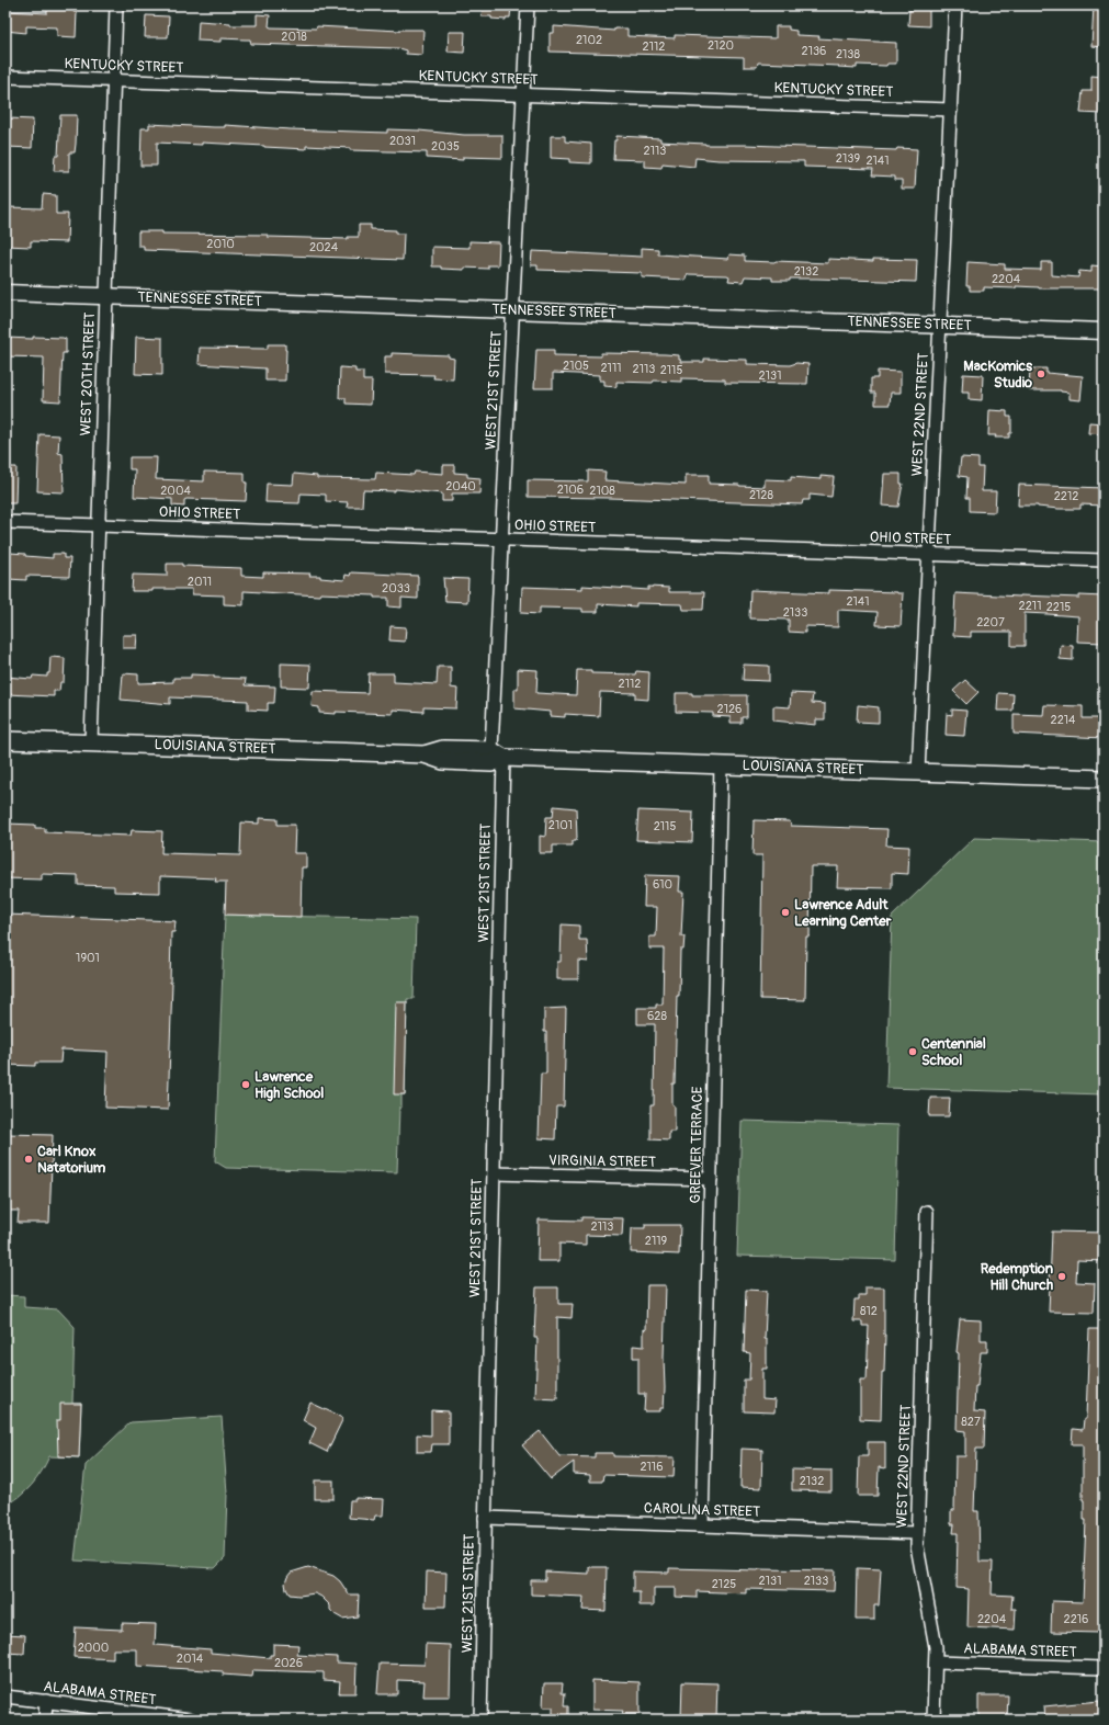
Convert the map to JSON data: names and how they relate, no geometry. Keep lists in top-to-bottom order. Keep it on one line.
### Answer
{"streets":{"main road":["LOUISIANA STREET"],"street":["KENTUCKY STREET","TENNESSEE STREET","WEST 20TH STREET","WEST 21ST STREET","WEST 22ND STREET","OHIO STREET","GREEVER TERRACE","VIRGINIA STREET","CAROLINA STREET","ALABAMA STREET"]},"crossings":[["KENTUCKY STREET","WEST 20TH STREET"],["KENTUCKY STREET","WEST 21ST STREET"],["KENTUCKY STREET","WEST 22ND STREET"],["TENNESSEE STREET","WEST 20TH STREET"],["TENNESSEE STREET","WEST 21ST STREET"],["TENNESSEE STREET","WEST 22ND STREET"],["WEST 20TH STREET","OHIO STREET"],["WEST 20TH STREET","LOUISIANA STREET"],["WEST 21ST STREET","OHIO STREET"],["WEST 21ST STREET","LOUISIANA STREET"],["WEST 21ST STREET","VIRGINIA STREET"],["WEST 21ST STREET","CAROLINA STREET"],["WEST 22ND STREET","OHIO STREET"],["WEST 22ND STREET","LOUISIANA STREET"],["WEST 22ND STREET","CAROLINA STREET"],["WEST 22ND STREET","ALABAMA STREET"],["LOUISIANA STREET","GREEVER TERRACE"],["GREEVER TERRACE","VIRGINIA STREET"],["GREEVER TERRACE","CAROLINA STREET"]],"places":["MacKomics Studio","Lawrence Adult Learning Center","Centennial School","Lawrence High School","Carl Knox Natatorium","Redemption Hill Church"],"house_numbers":["2018","2102","2120","2112","2136","2138","2031","2035","2113","2139","2141","2010","2024","2132","2204","2105","2111","2113","2115","2131","2040","2106","2004","2108","2128","2212","2011","2033","2141","2211","2215","2133","2207","2112","2126","2214","2101","2115","610","1901","628","2113","2119","812","827","2116","2132","2131","2133","2125","2204","2216","2000","2014","2026"]}
